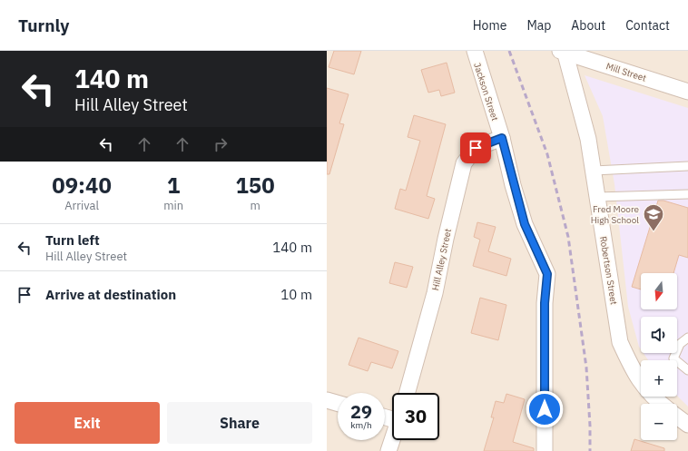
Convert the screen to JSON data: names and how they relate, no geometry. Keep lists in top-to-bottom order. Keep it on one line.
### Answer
{"streets":{"street":["Mill Street","Jackson Street","Hill Alley Street","Robertson Street"]},"crossings":[["Mill Street","Robertson Street"],["Jackson Street","Hill Alley Street"]],"places":{"school or university":["Fred Moore High School"]},"north":"bottom","page":{"header":"Turnly","nav":["Home","Map","About","Contact"],"turn":["140 m","Hill Alley Street"],"eta":["09:40","Arrival","1","min","150","m"],"list":[{"name":"Turn left","note":"Hill Alley Street","value":"140 m"},{"name":"Arrive at destination","value":"10 m"}],"map_buttons":["+","−"],"speed":"29 km/h","limit":"30","buttons":["Exit","Share"]}}
